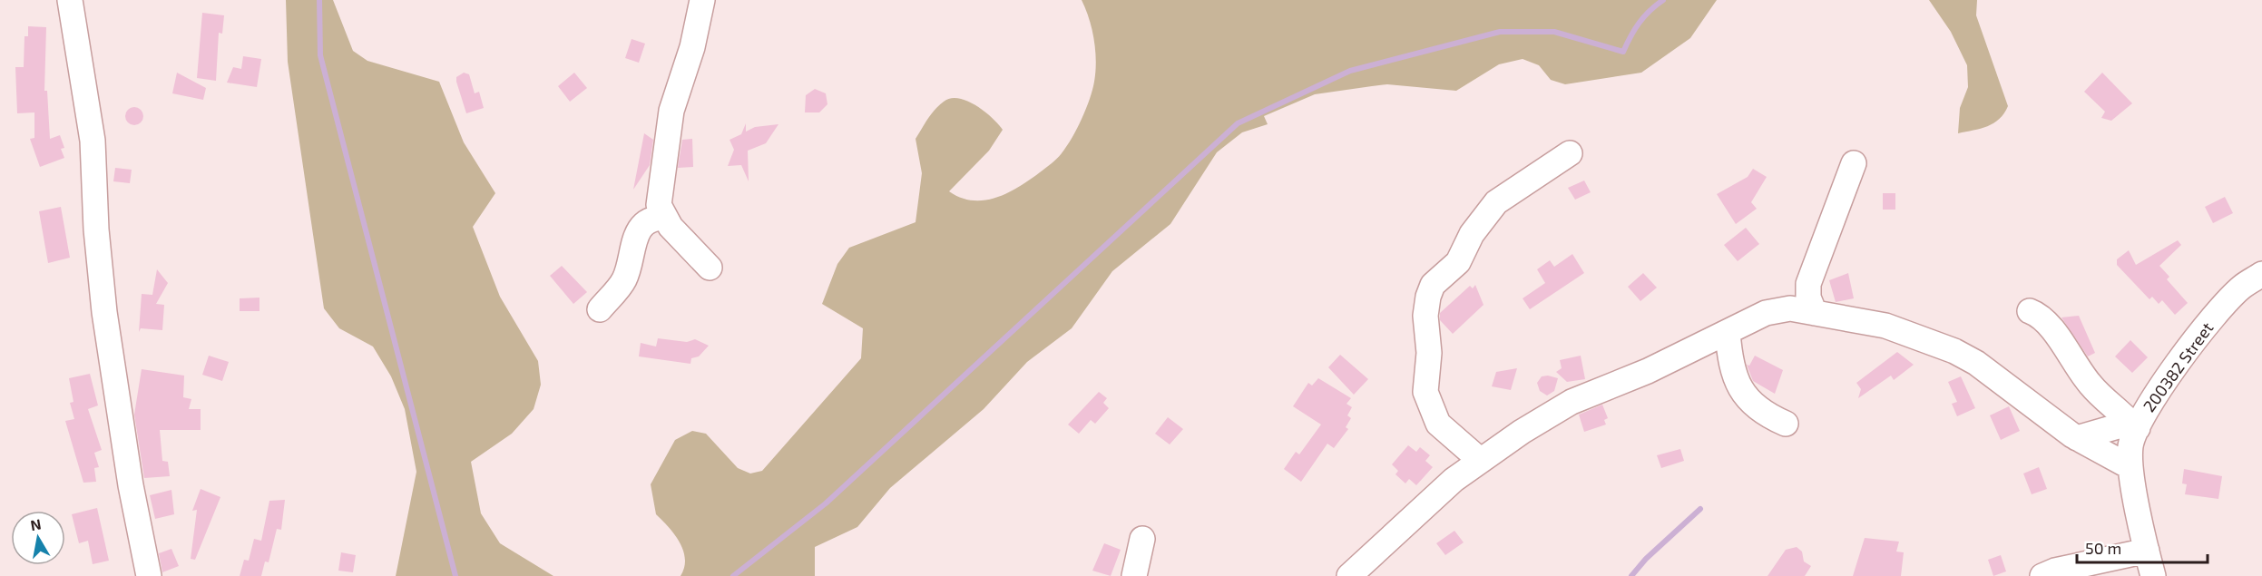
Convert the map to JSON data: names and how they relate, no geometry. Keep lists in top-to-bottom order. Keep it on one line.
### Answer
{"streets":{"street":["200382 Street"]},"scale_bar":"50 m","north":"top"}
